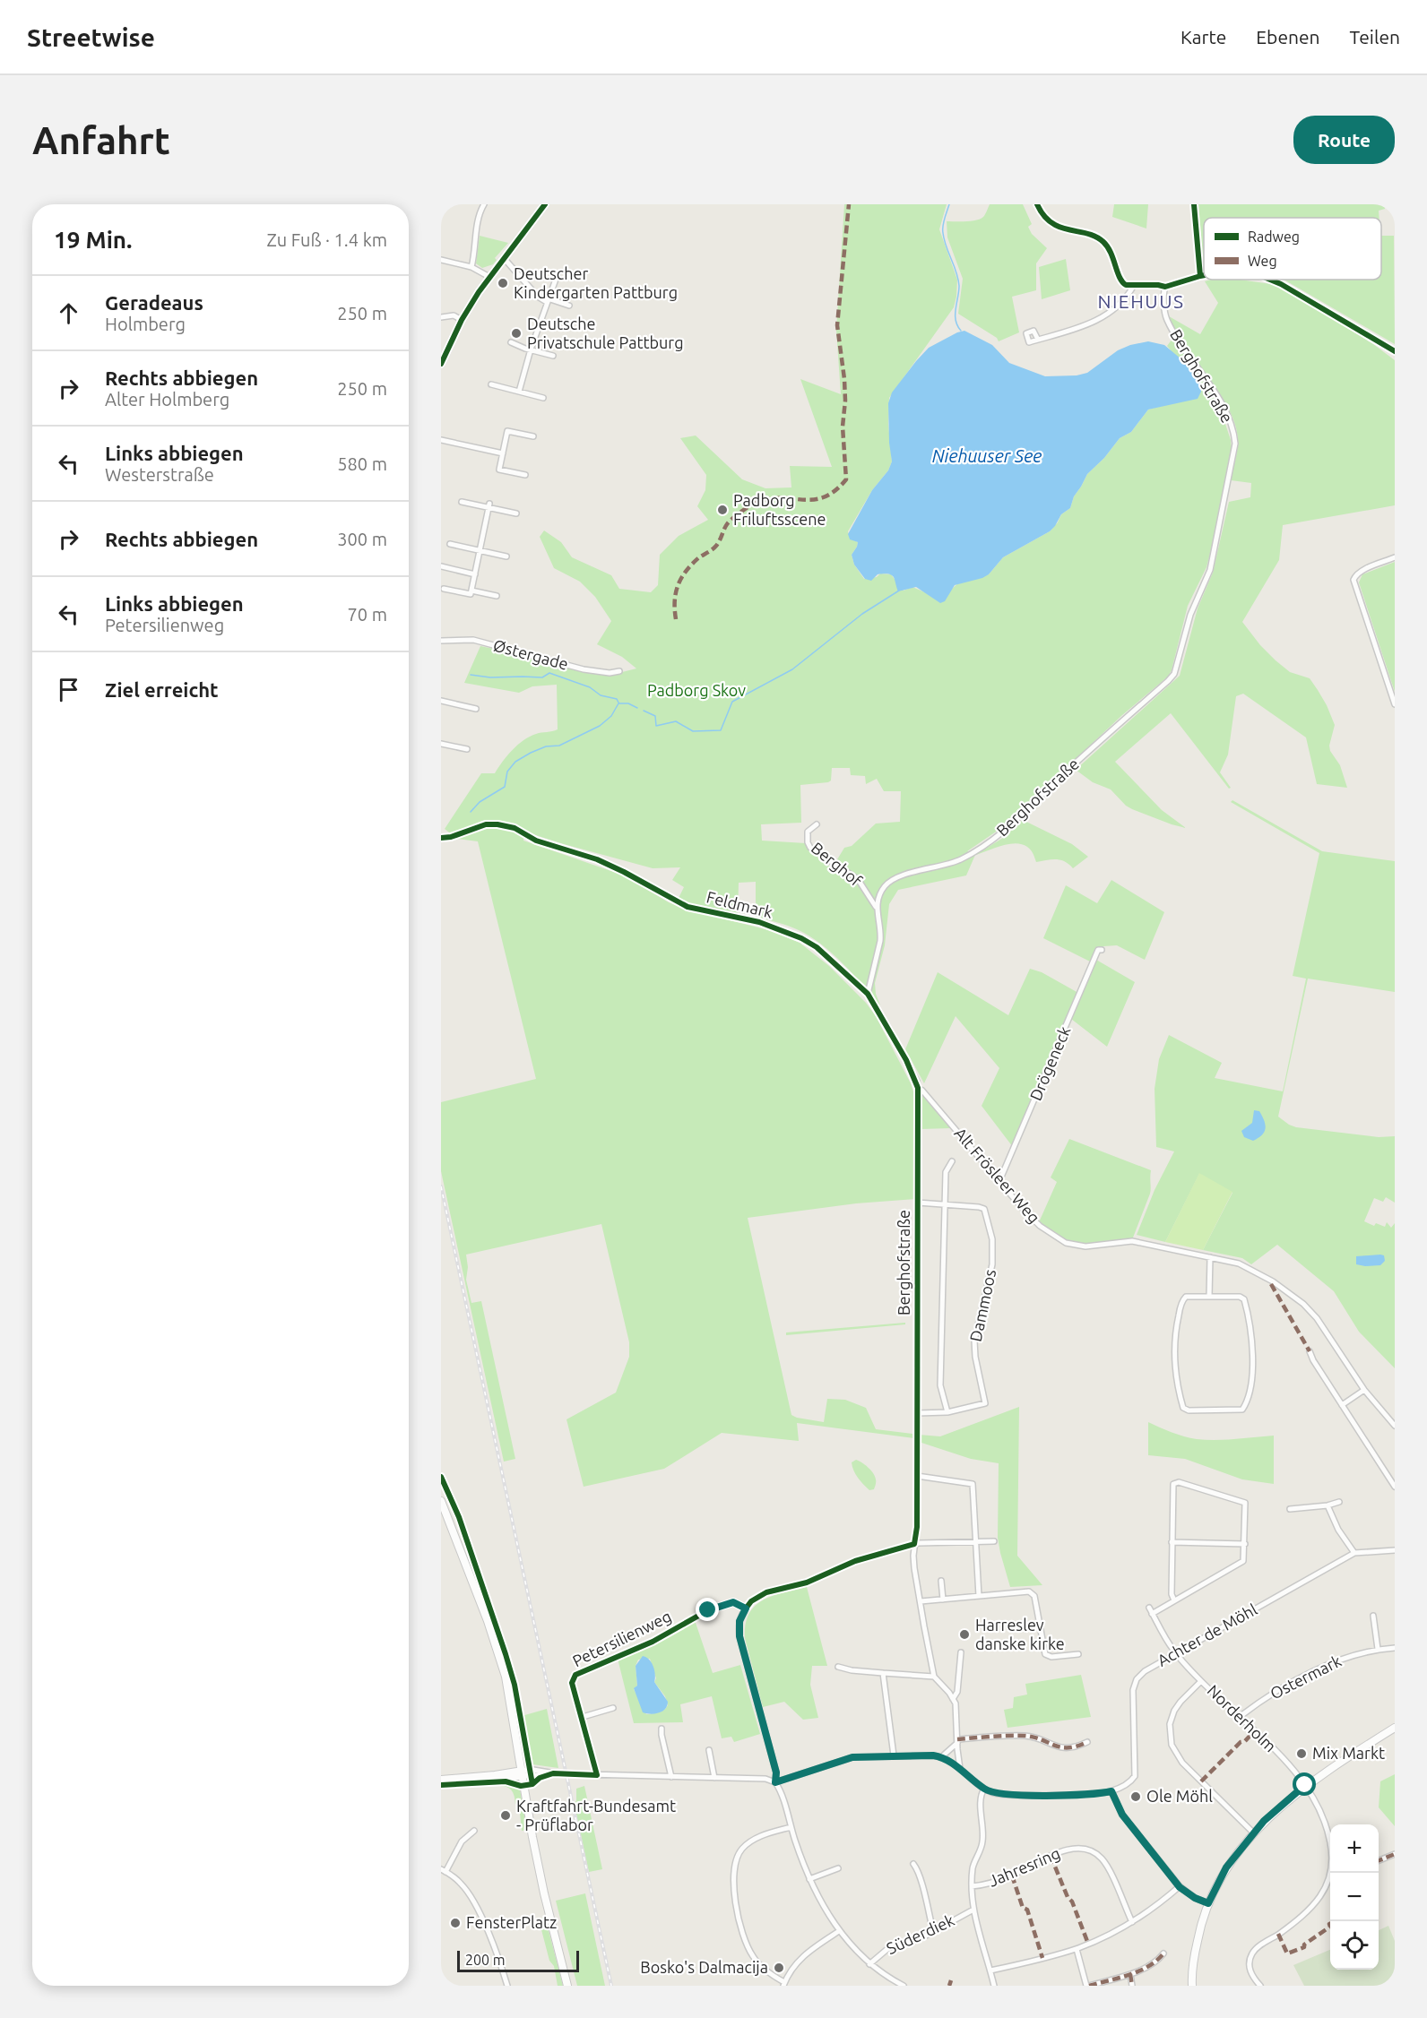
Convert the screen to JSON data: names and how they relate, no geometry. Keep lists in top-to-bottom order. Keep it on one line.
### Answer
{"streets":{"street":["Berghofstraße","Østergade","Berghof","Feldmark","Drögeneck","Alt Frösleer Weg","Dammoos","Achter de Möhl","Petersilienweg","Ostermark","Norderholm","Jahresring","Süderdiek"]},"crossings":[["Berghofstraße","Berghof"],["Berghofstraße","Feldmark"],["Berghofstraße","Alt Frösleer Weg"],["Berghofstraße","Dammoos"],["Drögeneck","Alt Frösleer Weg"],["Achter de Möhl","Norderholm"],["Ostermark","Norderholm"]],"districts":["NIEHUUS"],"water":["Niehuuser See"],"parks":["Padborg Skov"],"places":["Deutscher Kindergarten Pattburg","Deutsche Privatschule Pattburg","Padborg Friluftsscene","Harreslev danske kirke","Mix Markt","Ole Möhl","Kraftfahrt-Bundesamt - Prüflabor","FensterPlatz","Bosko's Dalmacija"],"legend":["Radweg","Weg"],"scale_bar":"200 m","page":{"header":"Streetwise","nav":["Karte","Ebenen","Teilen"],"buttons":"Route","title":"Anfahrt","heading":["19 Min.","Zu Fuß · 1.4 km"],"list":[["Geradeaus","Holmberg","250 m"],["Rechts abbiegen","Alter Holmberg","250 m"],["Links abbiegen","Westerstraße","580 m"],["Rechts abbiegen","300 m"],["Links abbiegen","Petersilienweg","70 m"],"Ziel erreicht"],"map_buttons":["+","−"],"scale":"200 m"}}
